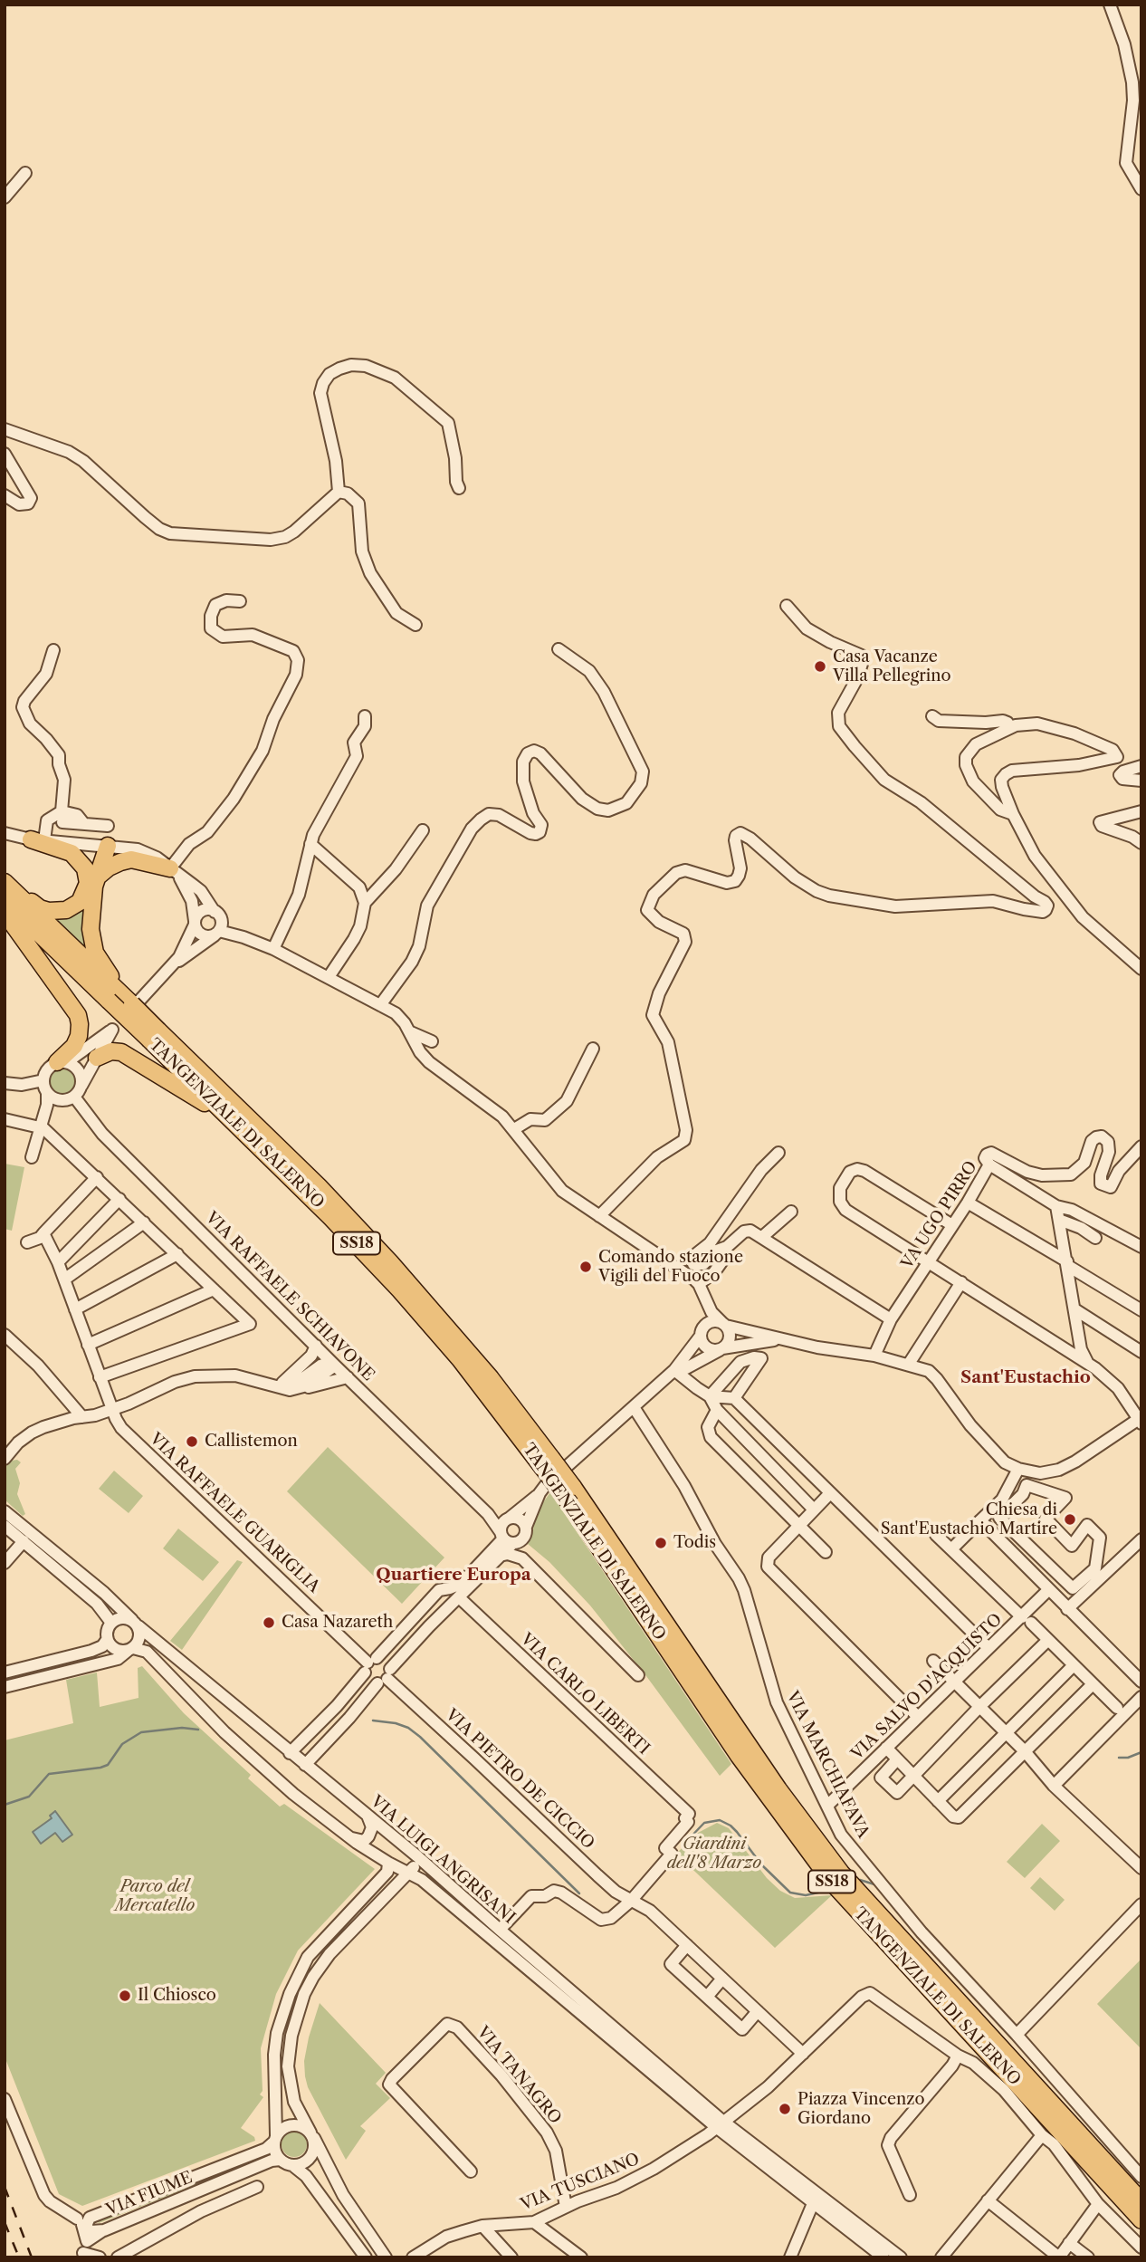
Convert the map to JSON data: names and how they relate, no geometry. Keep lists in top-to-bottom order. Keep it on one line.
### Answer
{"streets":{"highway":["TANGENZIALE DI SALERNO","SS18"],"street":["VA UGO PIRRO","VIA RAFFAELE SCHIAVONE","VIA RAFFAELE GUARIGLIA","VIA SALVO D'ACQUISTO","VIA CARLO LIBERTI","VIA MARCHIAFAVA","VIA PIETRO DE CICCIO","VIA LUIGI ANGRISANI","VIA TANAGRO","VIA TUSCIANO","VIA FIUME"]},"crossings":[["VIA SALVO D'ACQUISTO","VIA MARCHIAFAVA"],["VIA CARLO LIBERTI","VIA PIETRO DE CICCIO"],["VIA PIETRO DE CICCIO","VIA TUSCIANO"],["VIA LUIGI ANGRISANI","VIA TUSCIANO"],["VIA TANAGRO","VIA TUSCIANO"]],"districts":["Sant'Eustachio","Quartiere Europa"],"parks":["Giardini dell'8 Marzo","Parco del Mercatello"],"places":["Casa Vacanze Villa Pellegrino","Comando stazione Vigili del Fuoco","Callistemon","Chiesa di Sant'Eustachio Martire","Todis","Casa Nazareth","Il Chiosco","Piazza Vincenzo Giordano"]}
